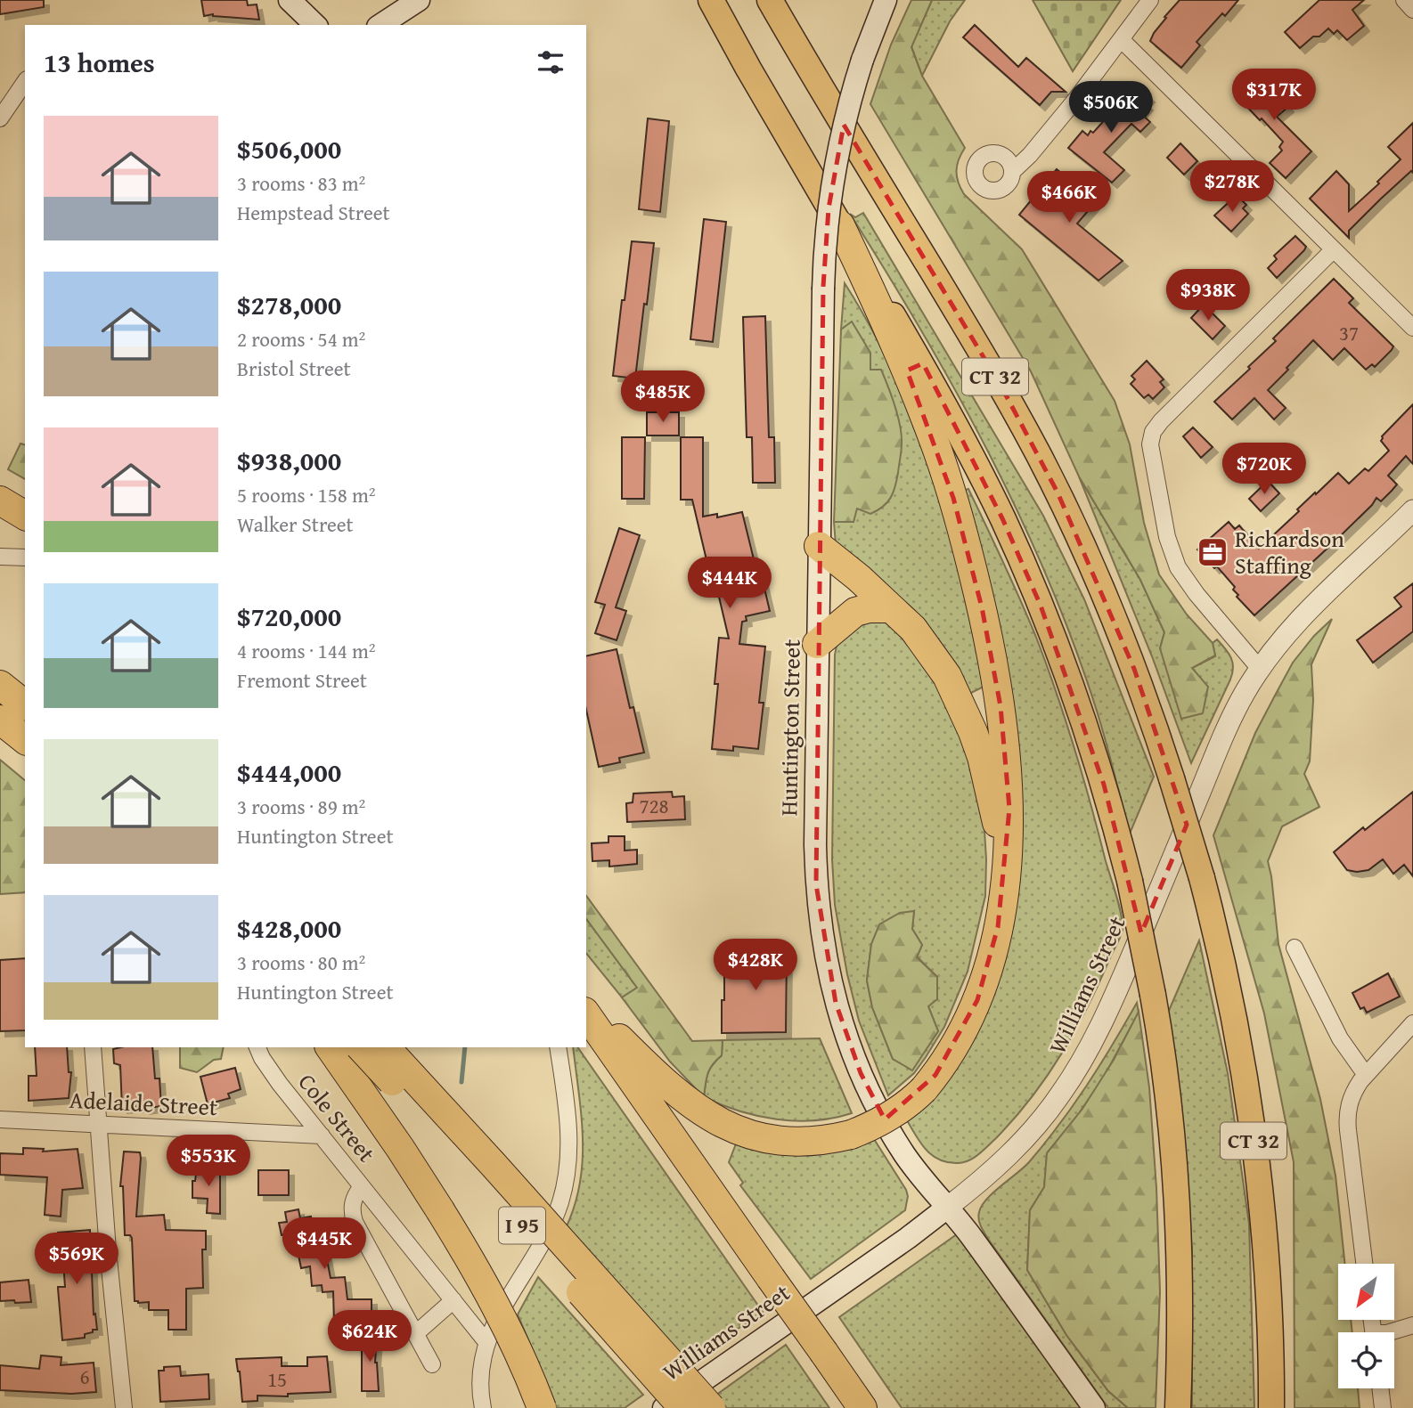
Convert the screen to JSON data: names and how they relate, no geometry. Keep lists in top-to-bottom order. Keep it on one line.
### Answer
{"streets":{"highway":["I 95"],"main road":["CT 32","Huntington Street","Williams Street"],"street":["Adelaide Street","Cole Street"]},"crossings":[["Huntington Street","Williams Street"],["Adelaide Street","Cole Street"]],"places":{"office":["Richardson Staffing"]},"house_numbers":["37","728","6","15"],"north":"bottom left","page":{"heading":"13 homes","price":["$317K","$506K","$278K","$466K","$938K","$485K","$720K","$444K","$428K","$553K","$445K","$569K","$624K"],"list":[{"name":"$506,000","note":"3 rooms · 83 m² · Hempstead Street"},{"name":"$278,000","note":"2 rooms · 54 m² · Bristol Street"},{"name":"$938,000","note":"5 rooms · 158 m² · Walker Street"},{"name":"$720,000","note":"4 rooms · 144 m² · Fremont Street"},{"name":"$444,000","note":"3 rooms · 89 m² · Huntington Street"},{"name":"$428,000","note":"3 rooms · 80 m² · Huntington Street"}]}}
